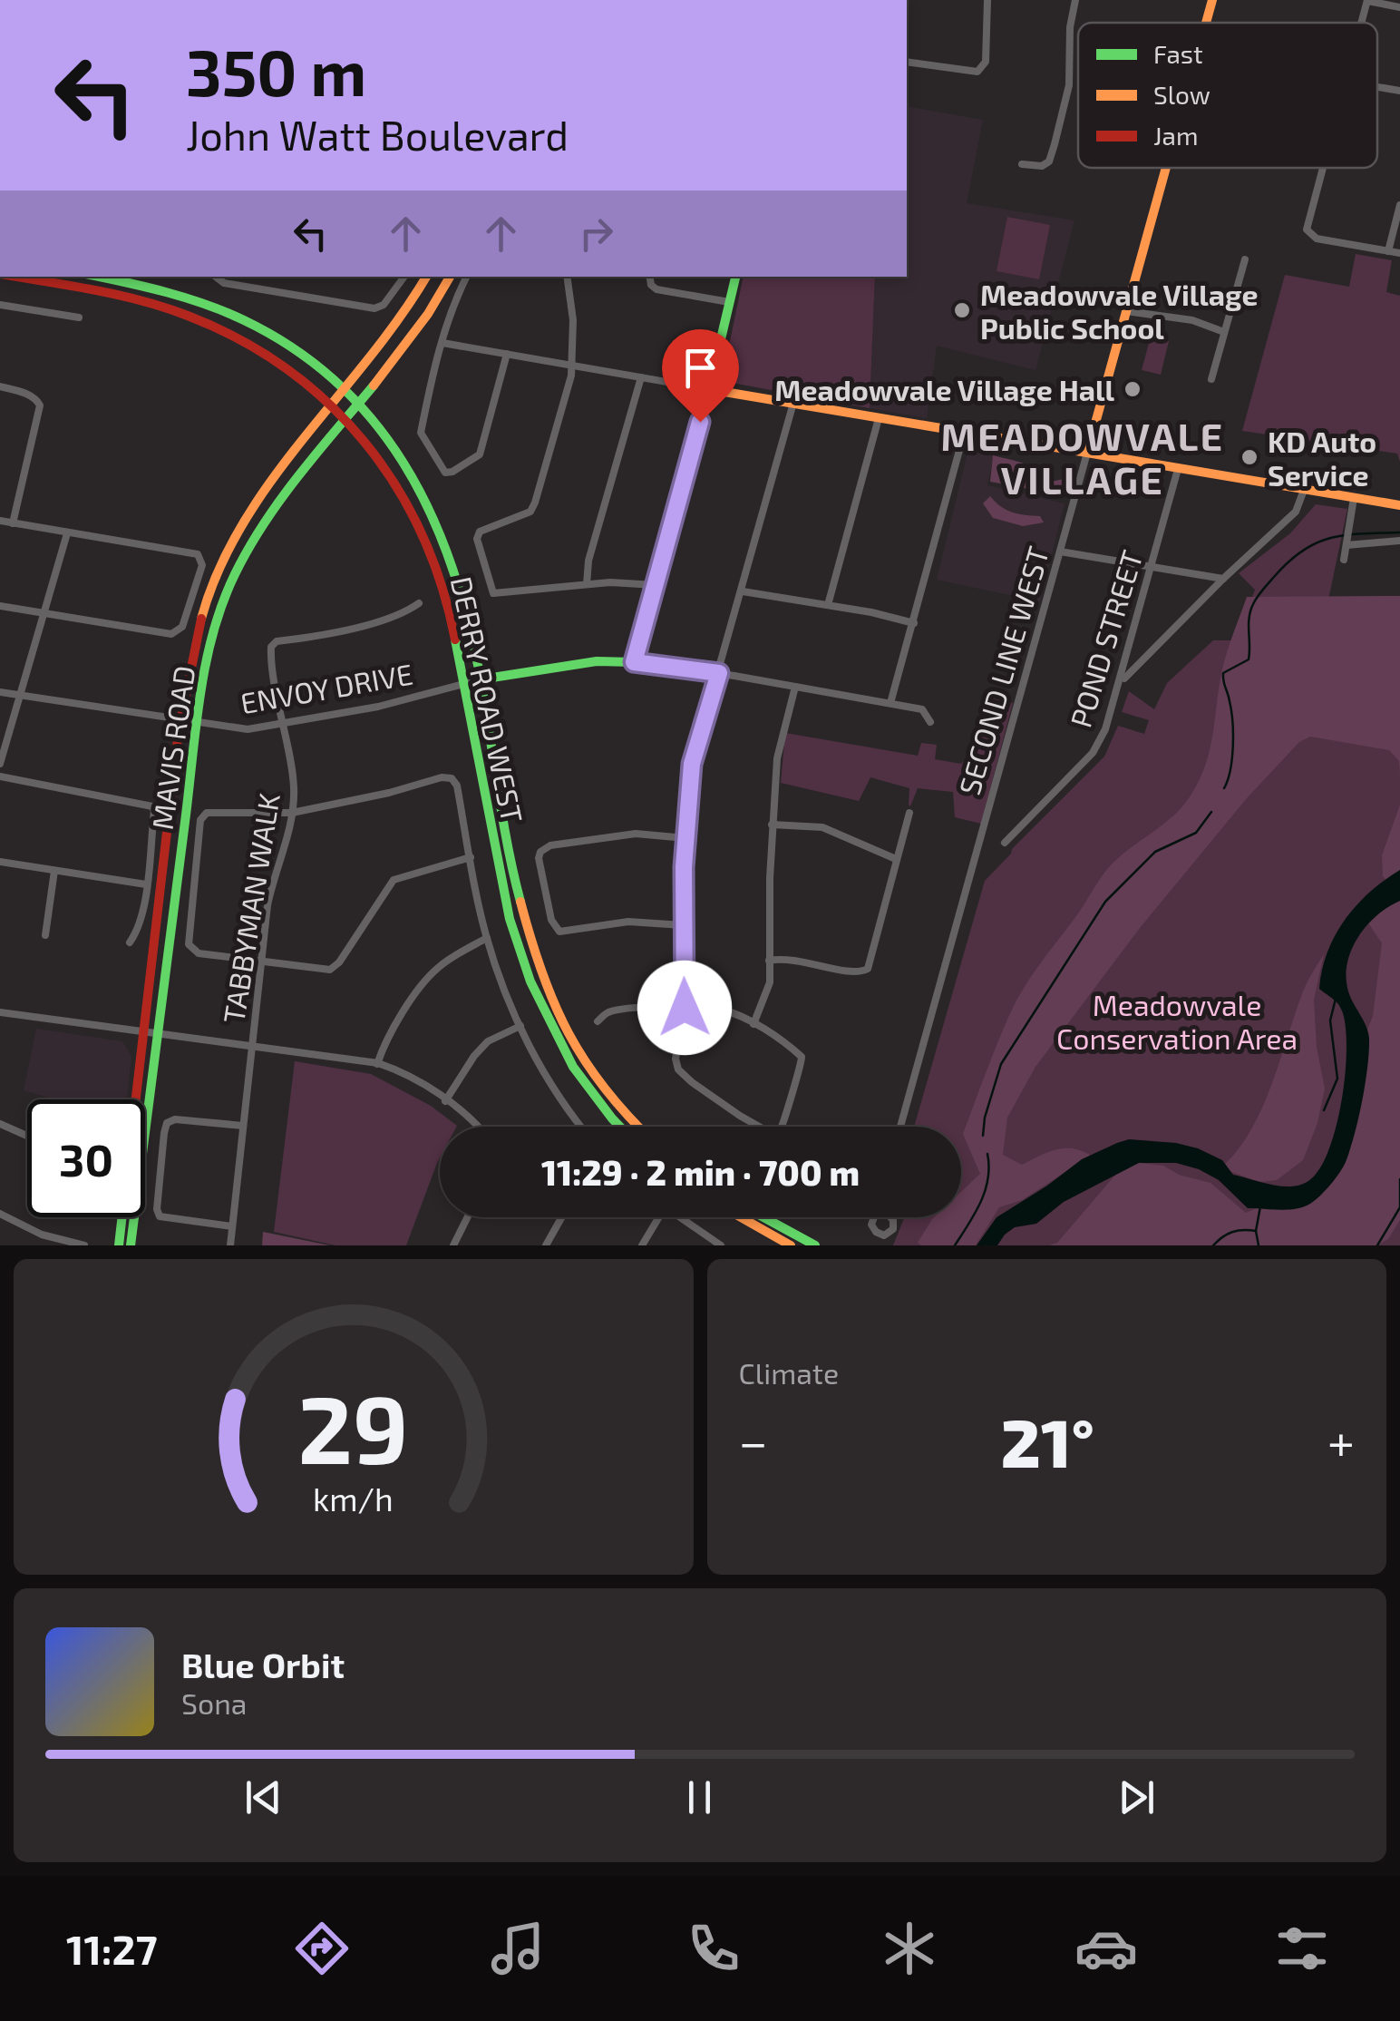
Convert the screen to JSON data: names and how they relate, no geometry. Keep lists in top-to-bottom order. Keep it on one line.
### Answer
{"streets":{"main road":["SECOND LINE WEST","DERRY ROAD WEST","MAVIS ROAD"],"street":["POND STREET","ENVOY DRIVE","TABBYMAN WALK"]},"crossings":[["ENVOY DRIVE","DERRY ROAD WEST"],["ENVOY DRIVE","MAVIS ROAD"],["ENVOY DRIVE","TABBYMAN WALK"],["DERRY ROAD WEST","MAVIS ROAD"]],"districts":["MEADOWVALE VILLAGE"],"parks":["Meadowvale Conservation Area"],"places":["Meadowvale Village Public School","Meadowvale Village Hall","KD Auto Service"],"legend":["Fast","Slow","Jam"],"page":{"turn":["350 m","John Watt Boulevard"],"limit":"30","trip":"11:29 · 2 min · 700 m","tile":"Climate","heat":["−","21°","+"],"song":["Blue Orbit","Sona"],"tabs":"11:27","gauge":["29","km/h"]}}
